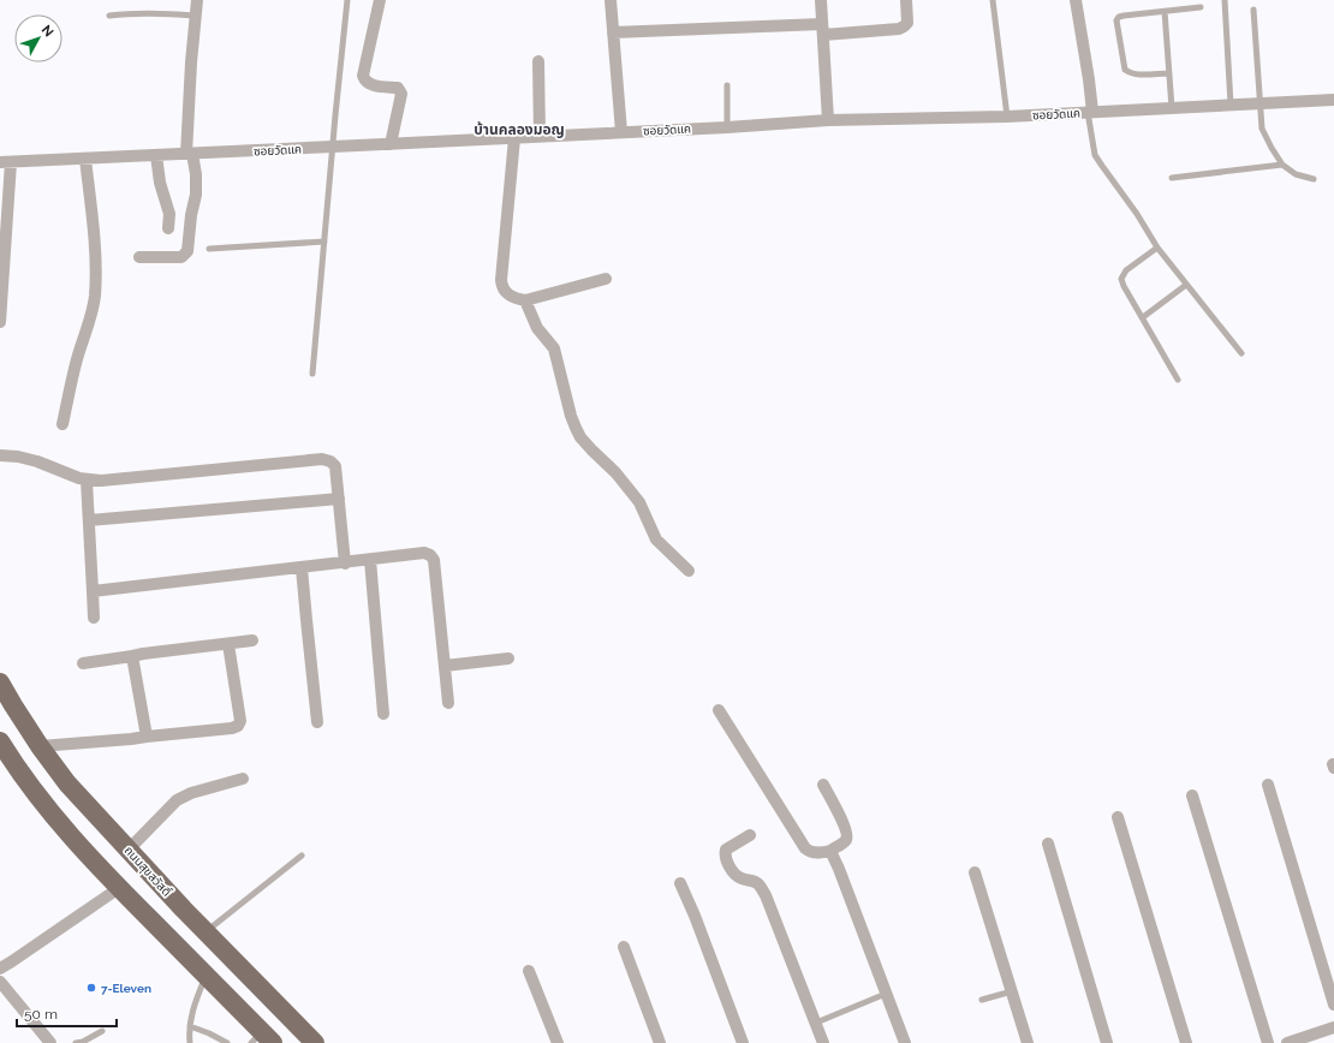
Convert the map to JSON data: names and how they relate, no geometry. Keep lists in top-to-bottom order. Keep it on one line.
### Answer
{"streets":{"main road":["ถนนสุขสวัสดิ์"],"street":["ซอยวัดแค"]},"districts":["บ้านคลองมอญ"],"places":["7-Eleven"],"scale_bar":"50 m","north":"top right"}
